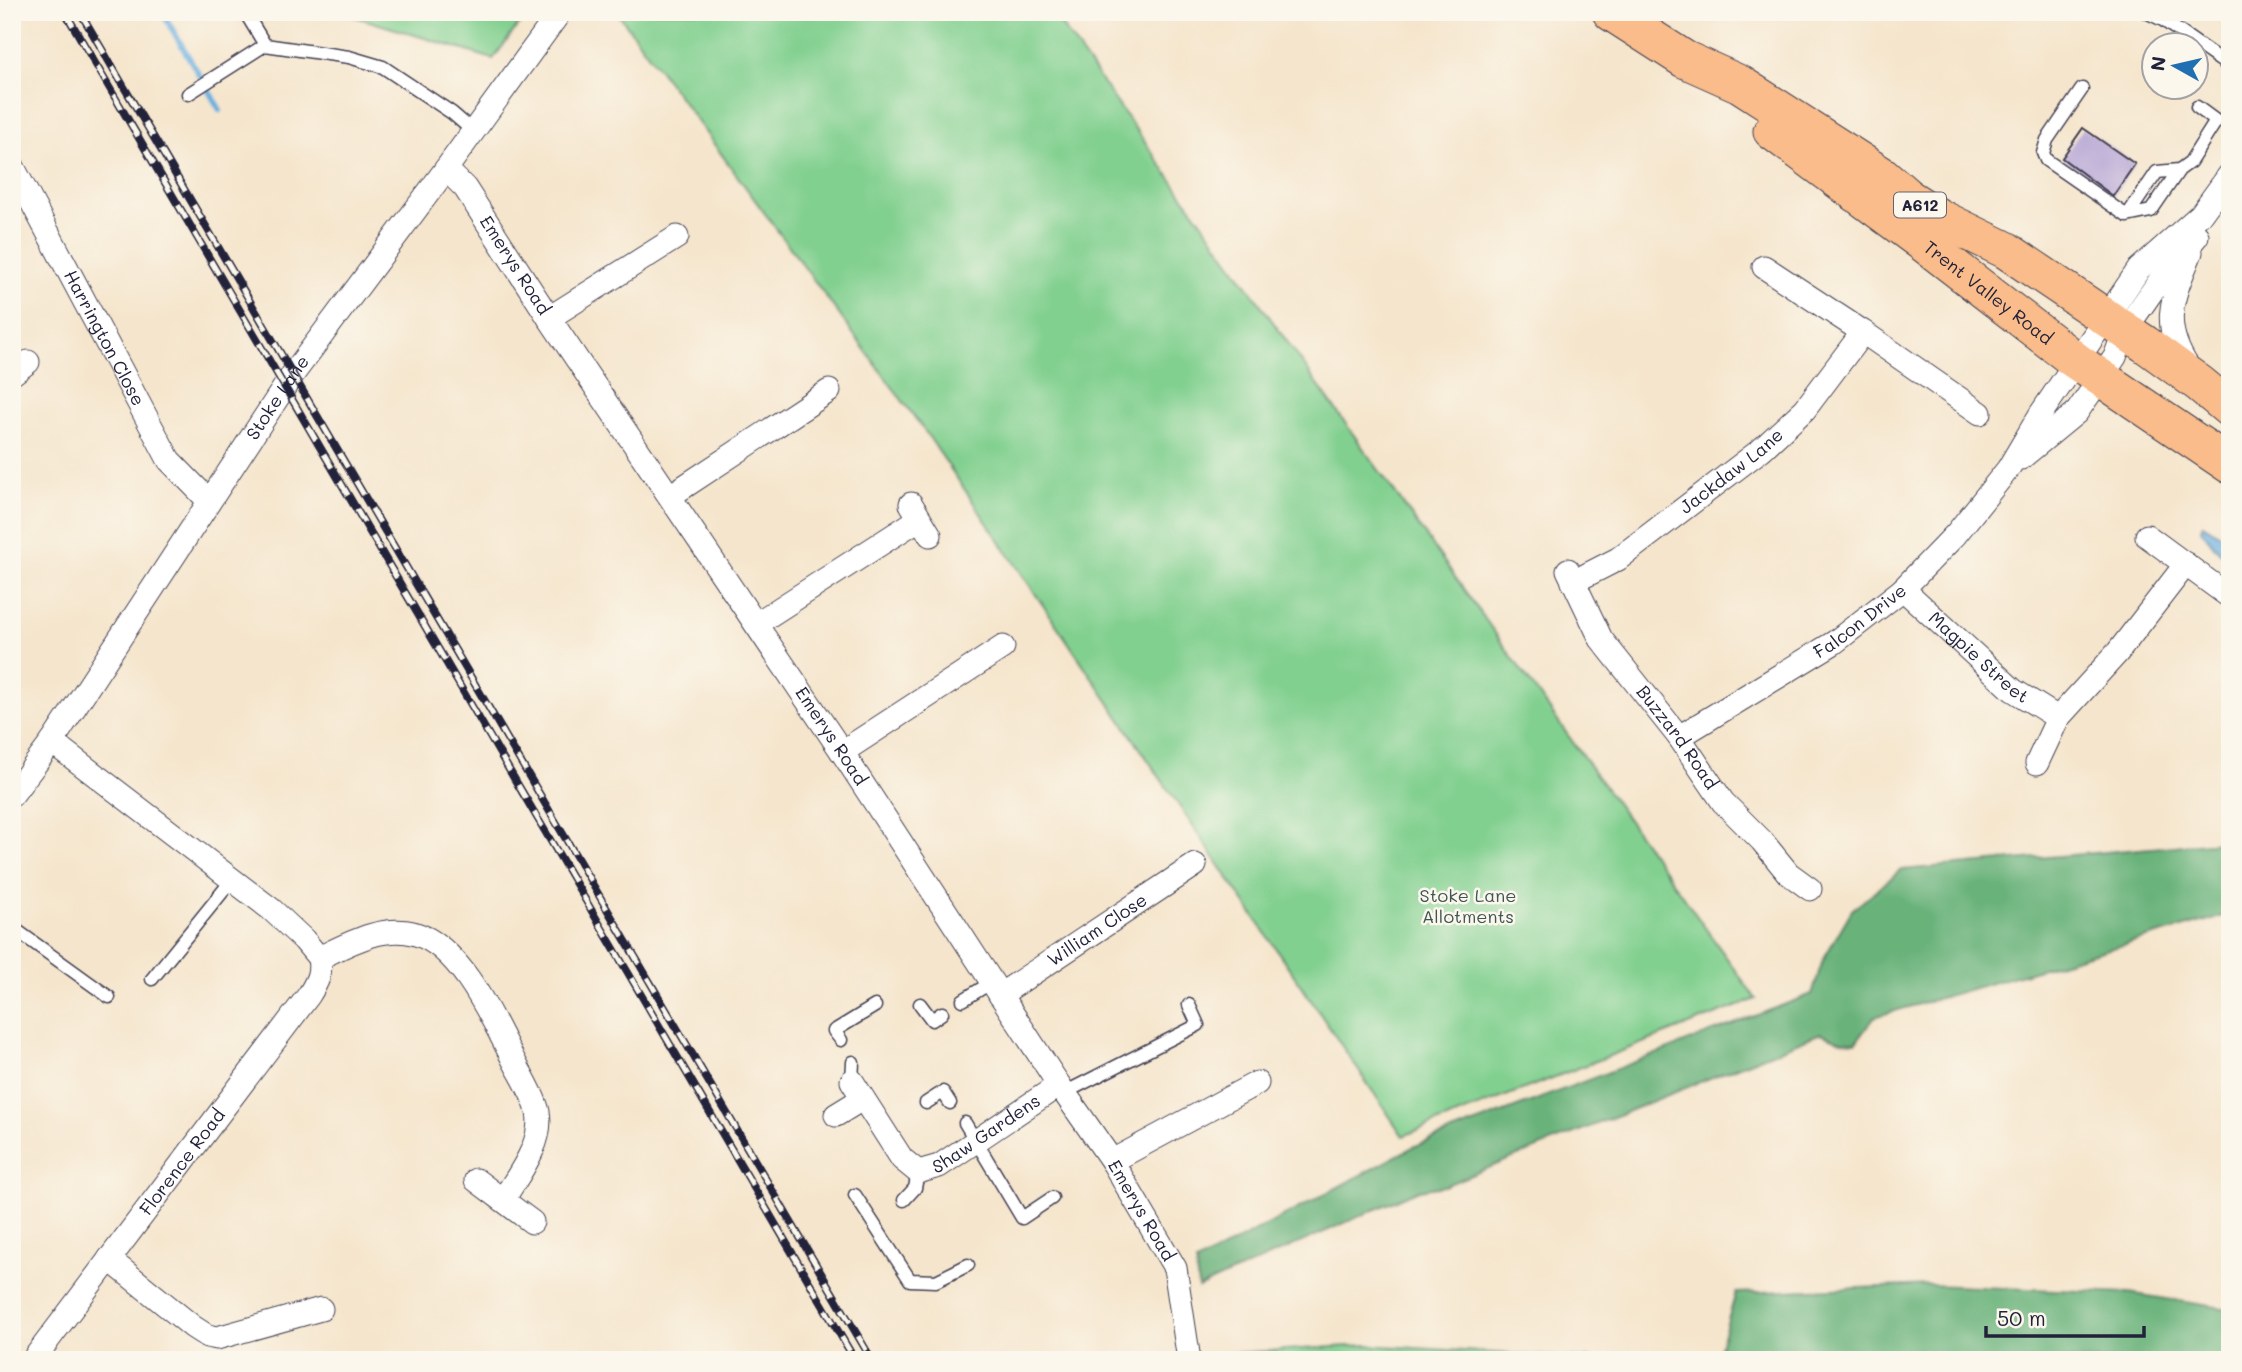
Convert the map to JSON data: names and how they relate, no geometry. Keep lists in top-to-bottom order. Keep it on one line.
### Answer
{"streets":{"main road":["A612","Trent Valley Road"],"street":["Emerys Road","Harrington Close","Stoke Lane","Jackdaw Lane","Falcon Drive","Magpie Street","Buzzard Road","William Close","Shaw Gardens","Florence Road"]},"crossings":[["A612","Trent Valley Road"],["A612","Falcon Drive"],["Emerys Road","Stoke Lane"],["Emerys Road","William Close"],["Emerys Road","Shaw Gardens"],["Trent Valley Road","Falcon Drive"],["Harrington Close","Stoke Lane"],["Jackdaw Lane","Buzzard Road"],["Falcon Drive","Magpie Street"],["Falcon Drive","Buzzard Road"]],"parks":["Stoke Lane Allotments"],"scale_bar":"50 m","north":"left"}
